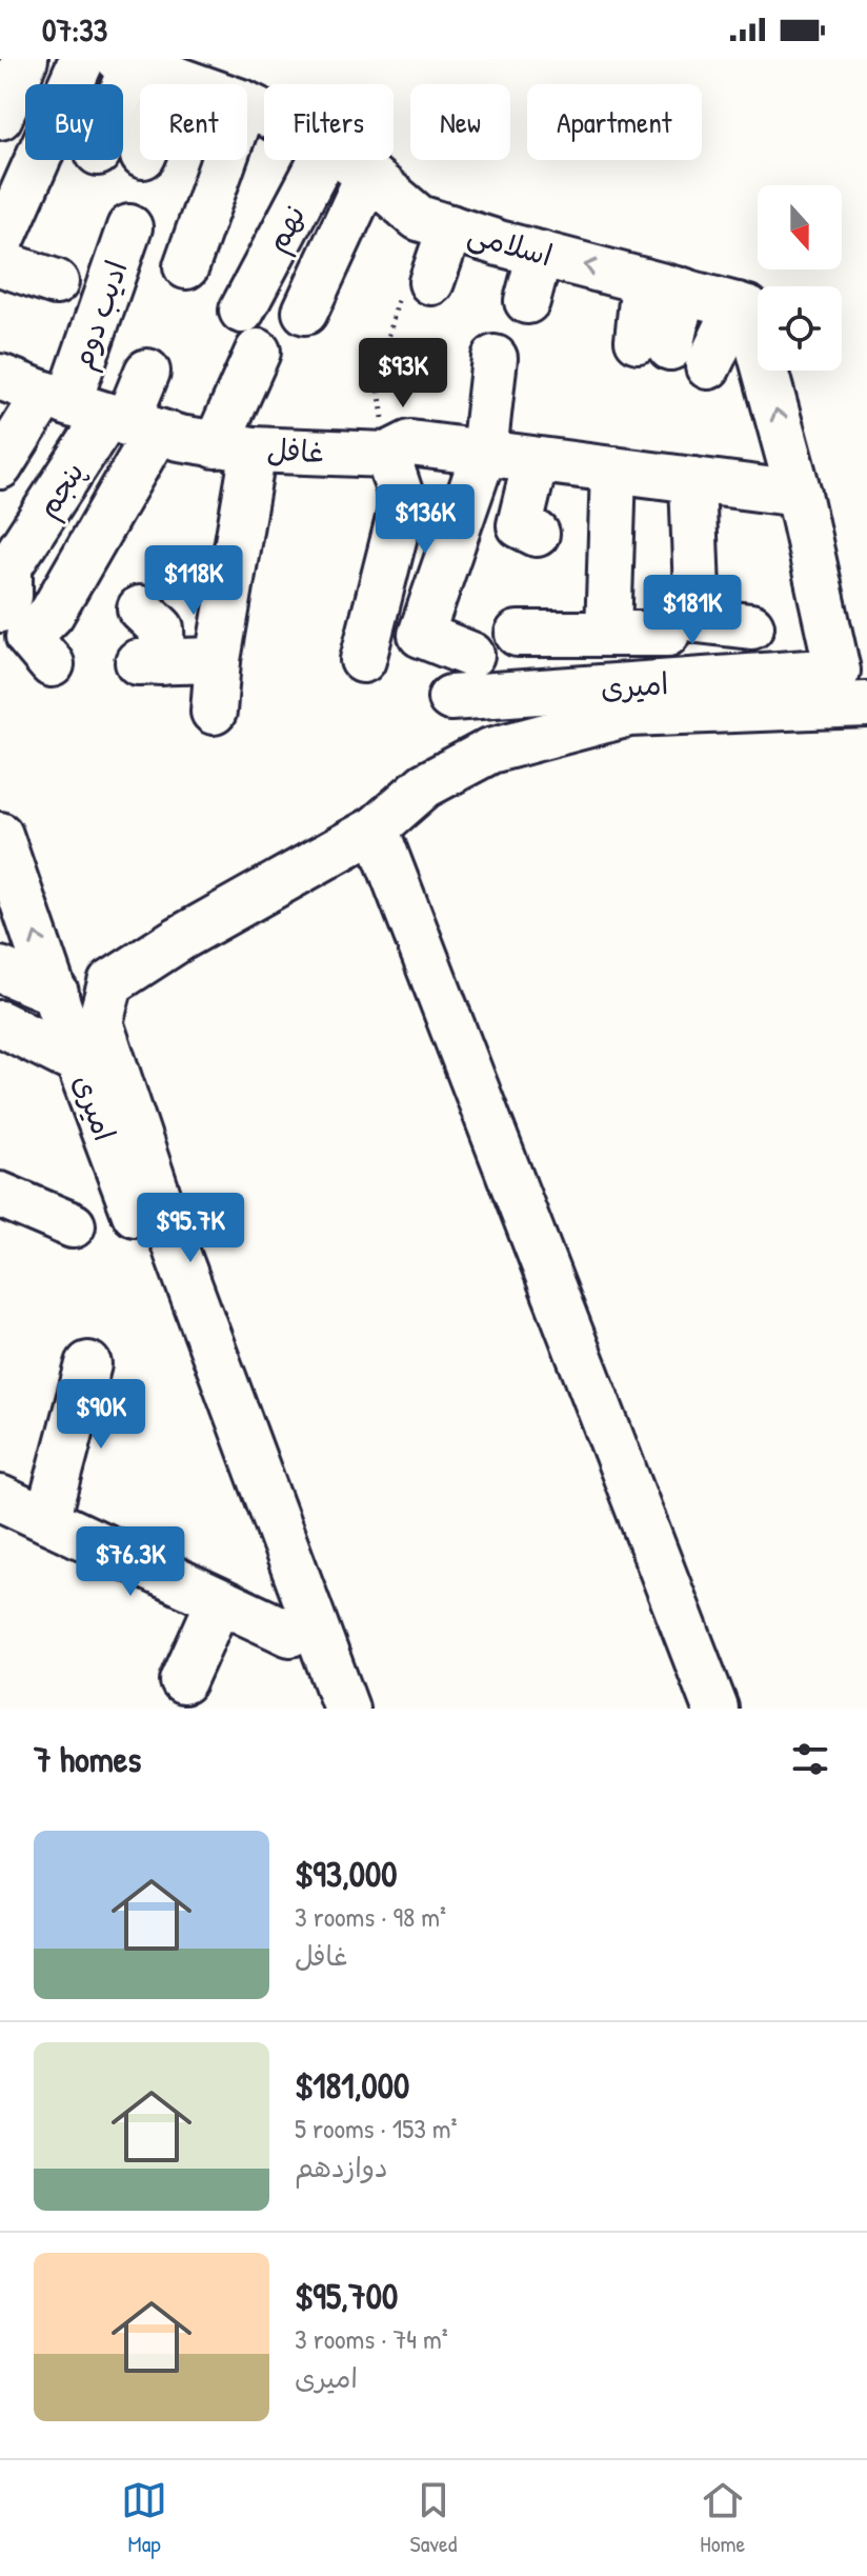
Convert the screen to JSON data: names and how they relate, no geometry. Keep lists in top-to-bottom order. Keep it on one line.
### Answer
{"streets":{"street":["نهم","اسلامی","ادیب دوم","غافل","پنجم","امیری"]},"crossings":[["ادیب دوم","غافل"],["ادیب دوم","پنجم"],["غافل","پنجم"],["غافل","امیری"]],"north":"bottom","page":{"status":"07:33","chip":["Buy","Rent","Filters","New","Apartment"],"price":["$93K","$136K","$118K","$181K","$95.7K","$90K","$76.3K"],"heading":"7 homes","list":[{"name":"$93,000","note":"3 rooms · 98 m² · غافل"},{"name":"$181,000","note":"5 rooms · 153 m² · دوازدهم"},{"name":"$95,700","note":"3 rooms · 74 m² · امیری"}],"tabs":["Map","Saved","Home"]}}
